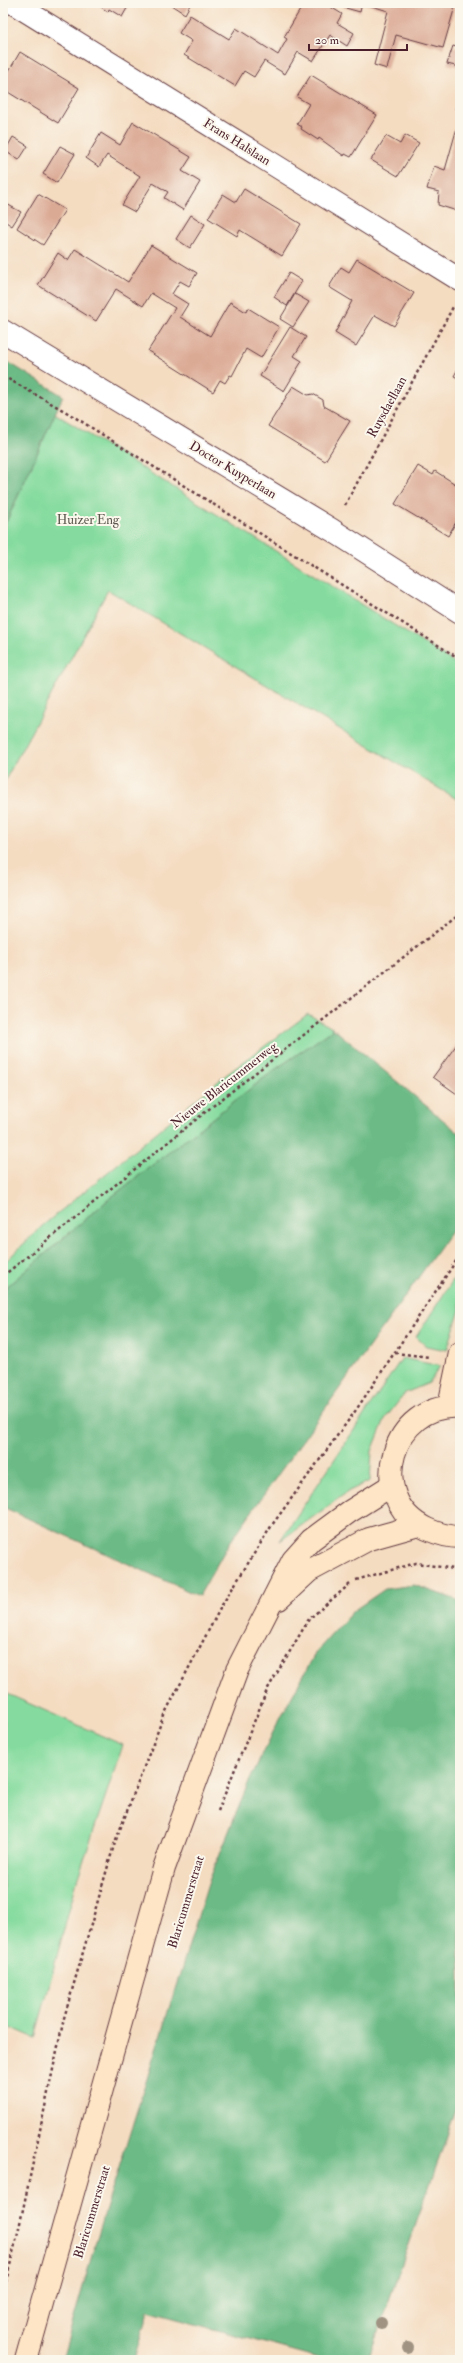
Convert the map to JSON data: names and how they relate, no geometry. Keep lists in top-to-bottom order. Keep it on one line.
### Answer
{"streets":{"main road":["Blaricummerstraat"],"street":["Frans Halslaan","Doctor Kuyperlaan"],"path":["Ruysdaellaan","Nieuwe Blaricummerweg"]},"crossings":[["Frans Halslaan","Ruysdaellaan"],["Ruysdaellaan","Doctor Kuyperlaan"]],"parks":["Huizer Eng"],"scale_bar":"20 m"}
